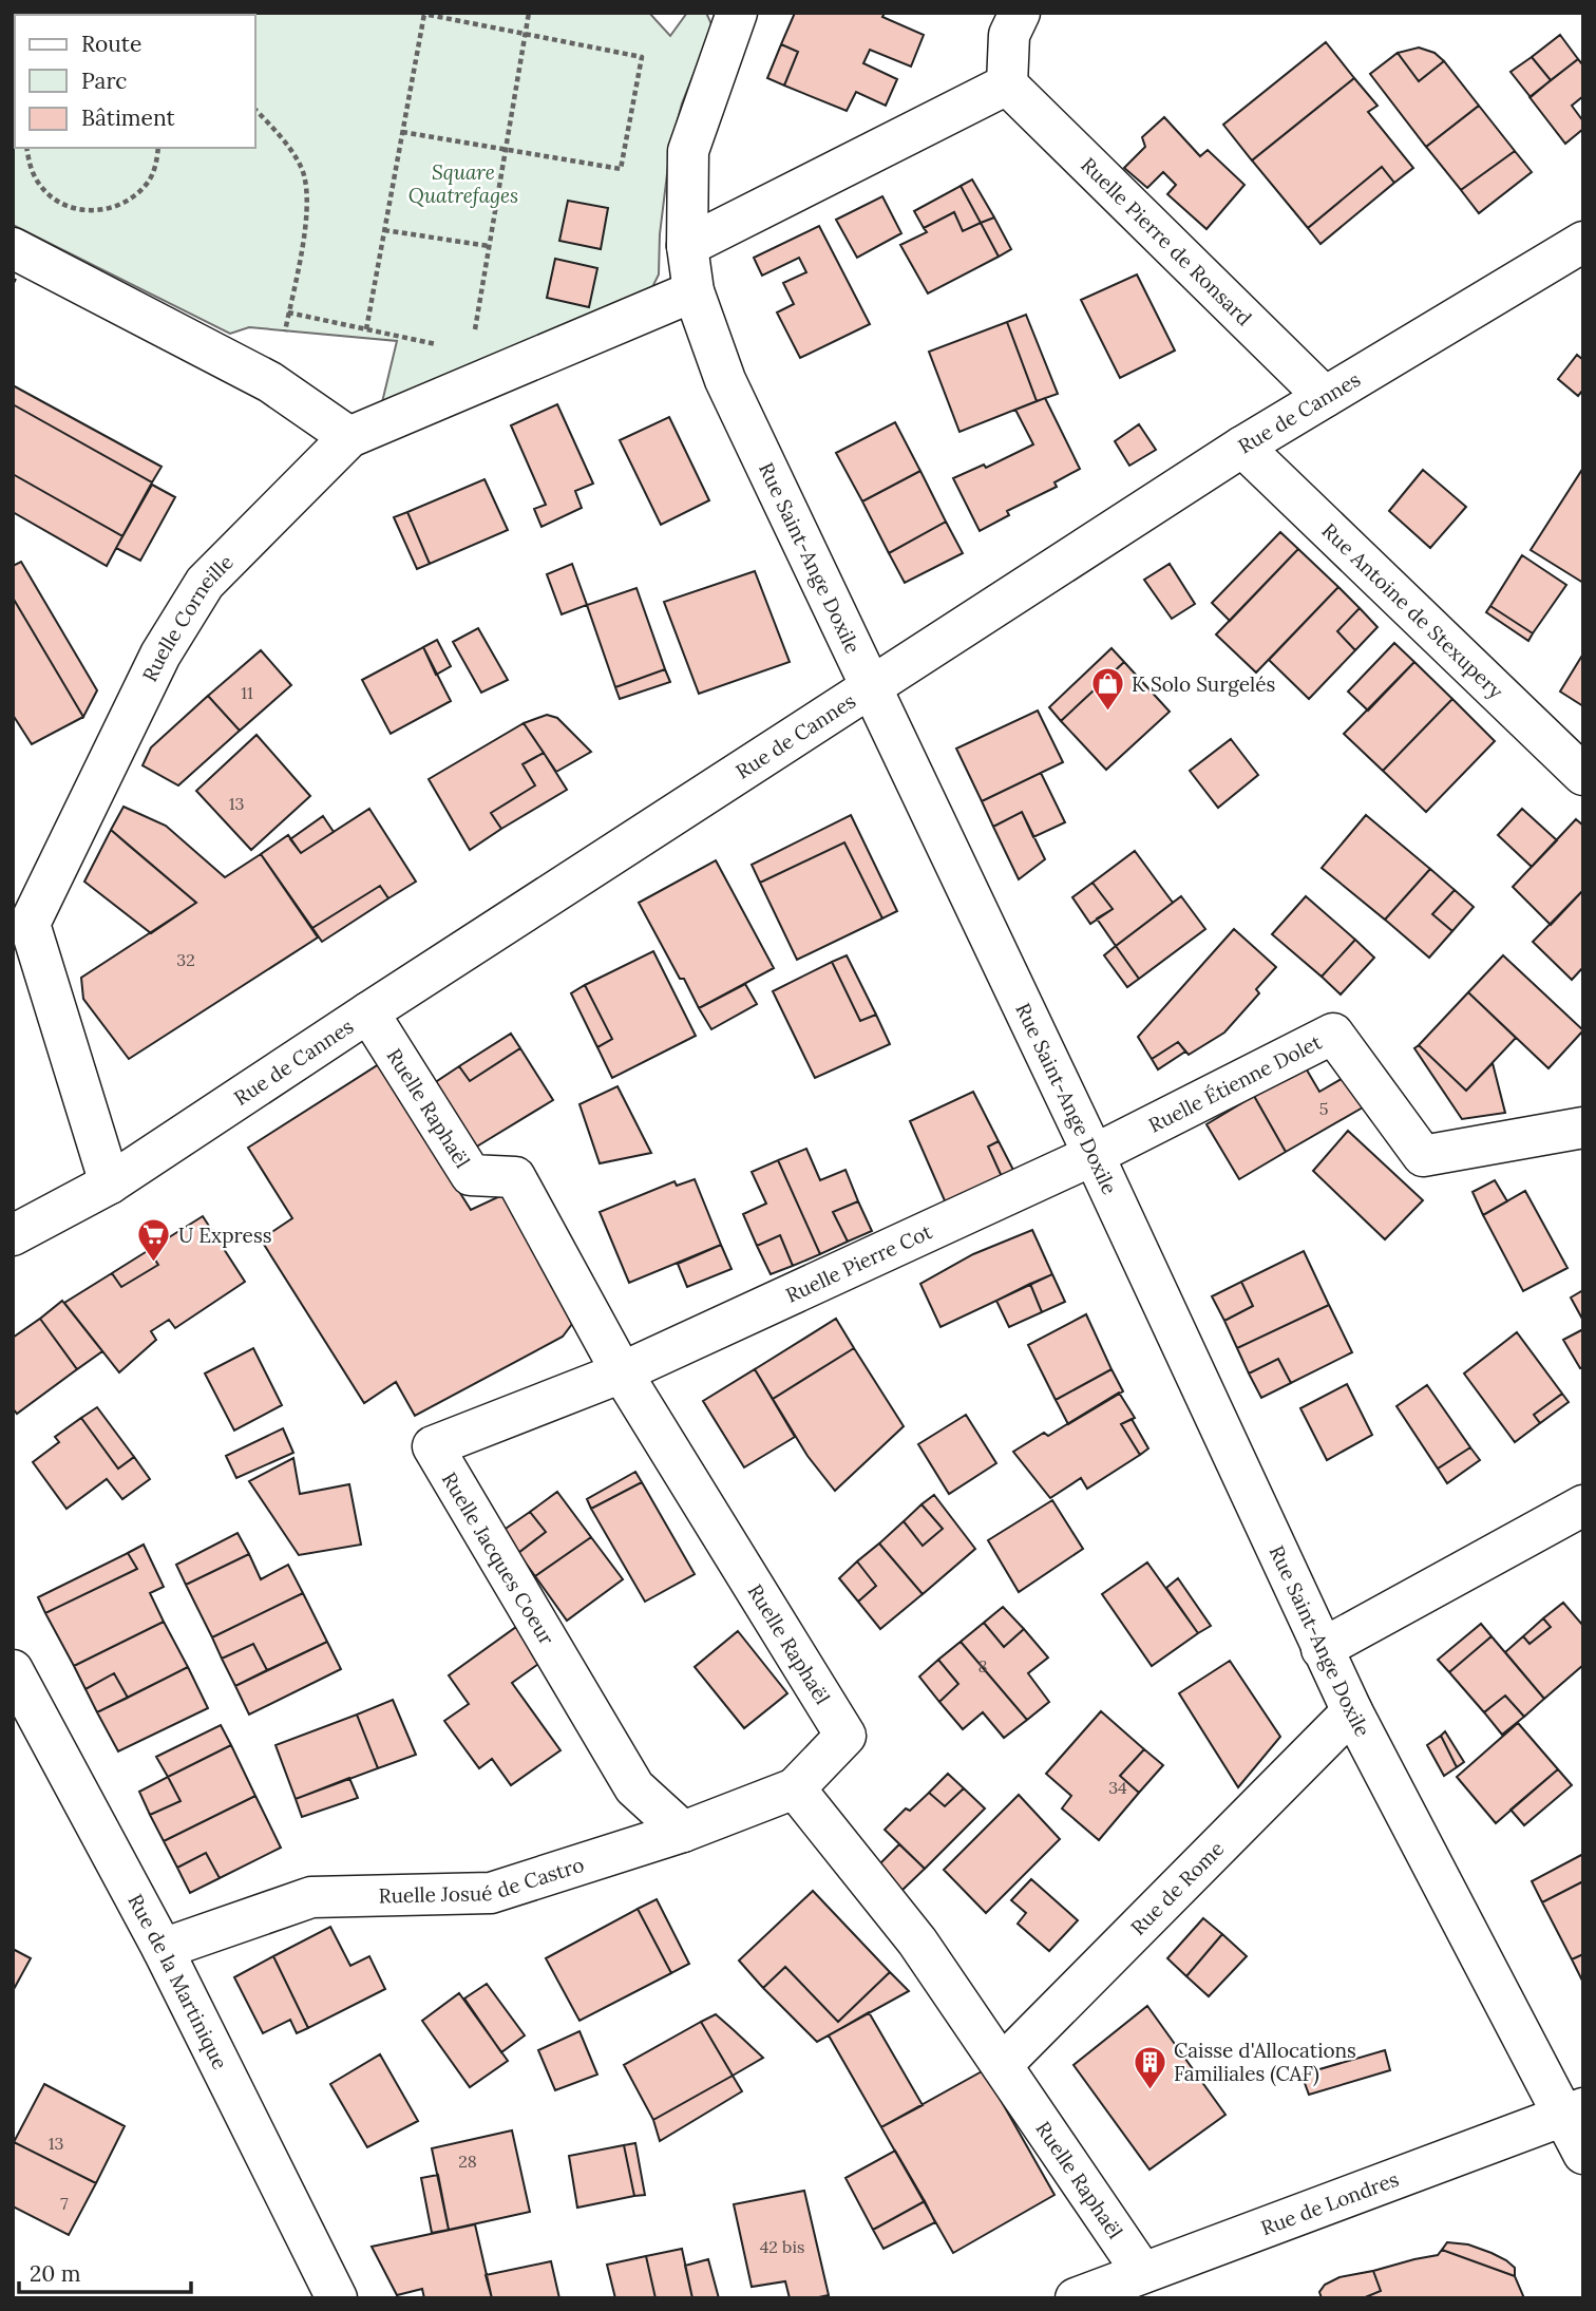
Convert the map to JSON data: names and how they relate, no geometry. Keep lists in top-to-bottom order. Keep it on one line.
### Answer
{"streets":{"street":["Ruelle Pierre de Ronsard","Rue de Cannes","Rue Saint-Ange Doxile","Rue Antoine de Stexupery","Ruelle Corneille","Ruelle Étienne Dolet","Ruelle Raphaël","Ruelle Pierre Cot","Ruelle Jacques Coeur","Ruelle Josué de Castro","Rue de Rome","Rue de la Martinique","Rue de Londres"]},"crossings":[["Ruelle Pierre de Ronsard","Rue de Cannes"],["Rue de Cannes","Rue Saint-Ange Doxile"],["Rue de Cannes","Rue Antoine de Stexupery"],["Rue de Cannes","Ruelle Corneille"],["Rue de Cannes","Ruelle Raphaël"],["Rue Saint-Ange Doxile","Ruelle Corneille"],["Rue Saint-Ange Doxile","Ruelle Étienne Dolet"],["Rue Saint-Ange Doxile","Ruelle Pierre Cot"],["Rue Saint-Ange Doxile","Rue de Rome"],["Rue Saint-Ange Doxile","Rue de Londres"],["Ruelle Étienne Dolet","Ruelle Pierre Cot"],["Ruelle Raphaël","Ruelle Pierre Cot"],["Ruelle Raphaël","Ruelle Jacques Coeur"],["Ruelle Raphaël","Ruelle Josué de Castro"],["Ruelle Raphaël","Rue de Rome"],["Ruelle Raphaël","Rue de Londres"],["Ruelle Pierre Cot","Ruelle Jacques Coeur"],["Ruelle Jacques Coeur","Ruelle Josué de Castro"],["Ruelle Josué de Castro","Rue de la Martinique"]],"parks":["Square Quatrefages"],"places":{"shop":["K Solo Surgelés"],"supermarket":["U Express"],"building":["Caisse d'Allocations Familiales (CAF)"]},"house_numbers":["11","13","32","5","8","34","13","28","7","42 bis"],"legend":["Route","Parc","Bâtiment"],"scale_bar":"20 m"}
